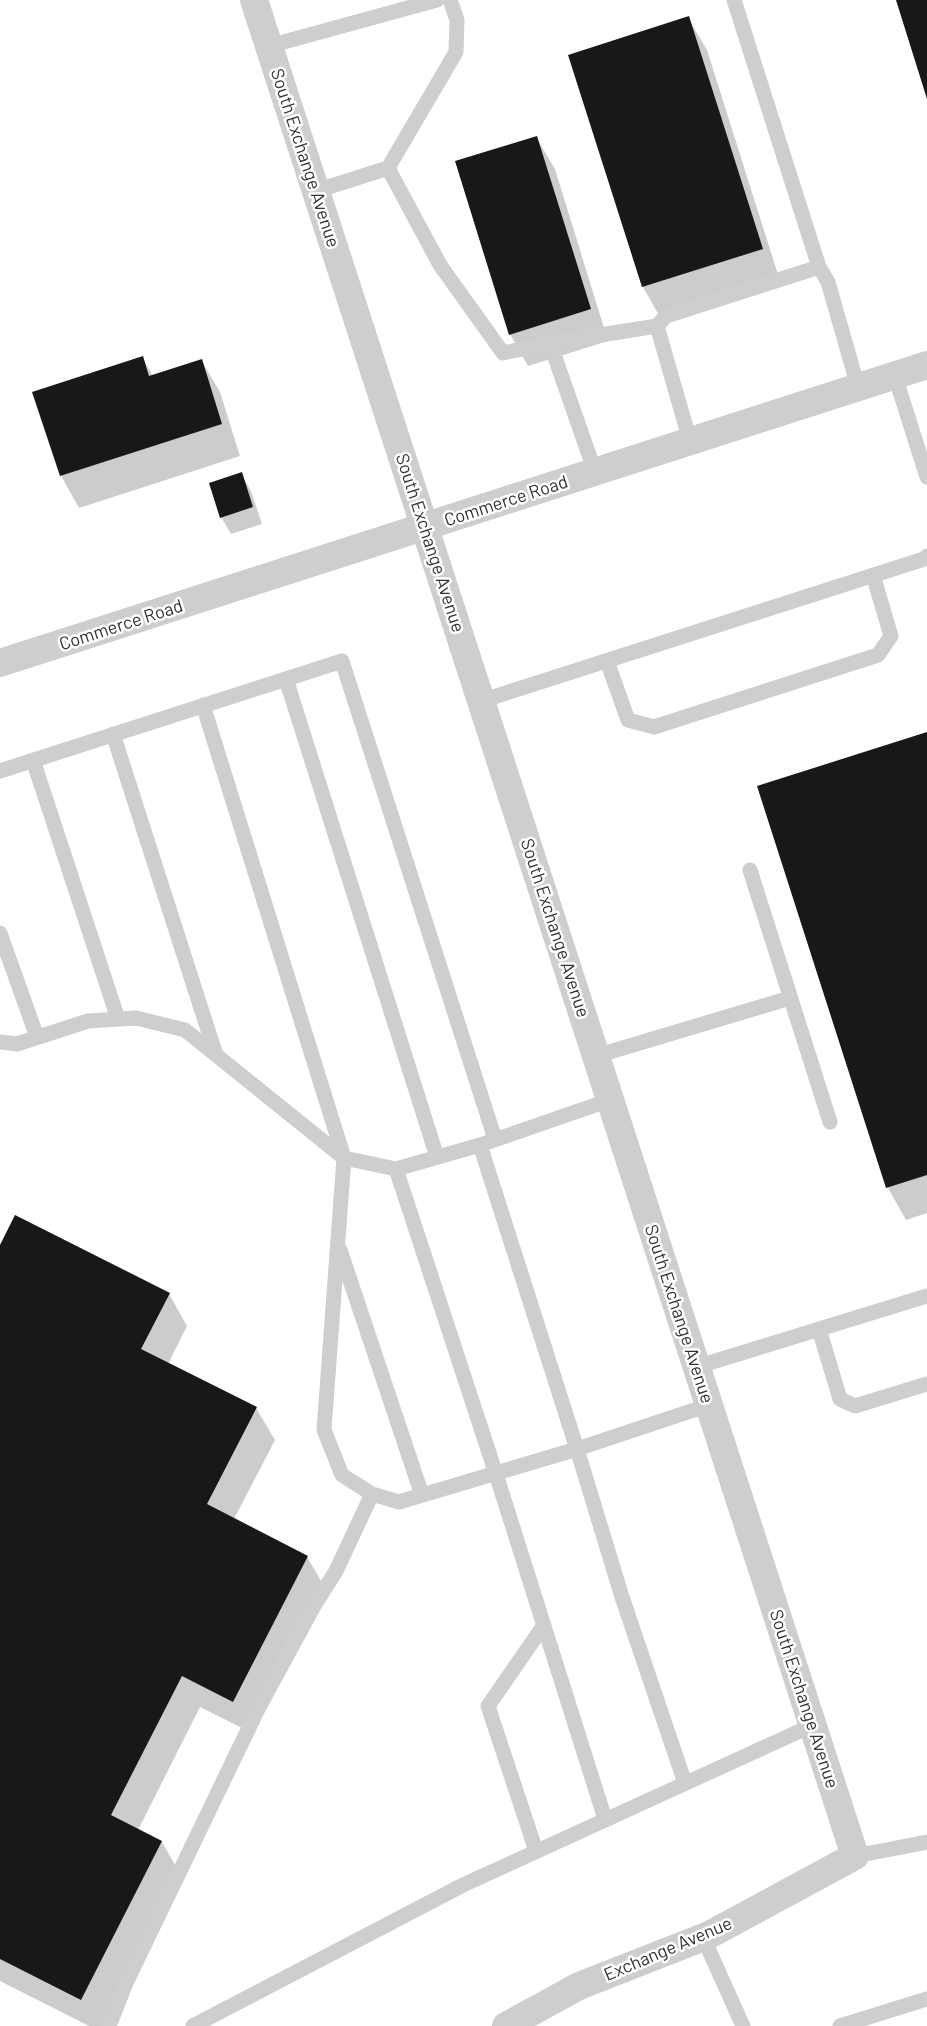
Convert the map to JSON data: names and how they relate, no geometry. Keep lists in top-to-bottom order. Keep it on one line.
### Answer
{"streets":{"street":["South Exchange Avenue","Commerce Road","Exchange Avenue"]},"crossings":[["South Exchange Avenue","Commerce Road"],["South Exchange Avenue","Exchange Avenue"]]}
